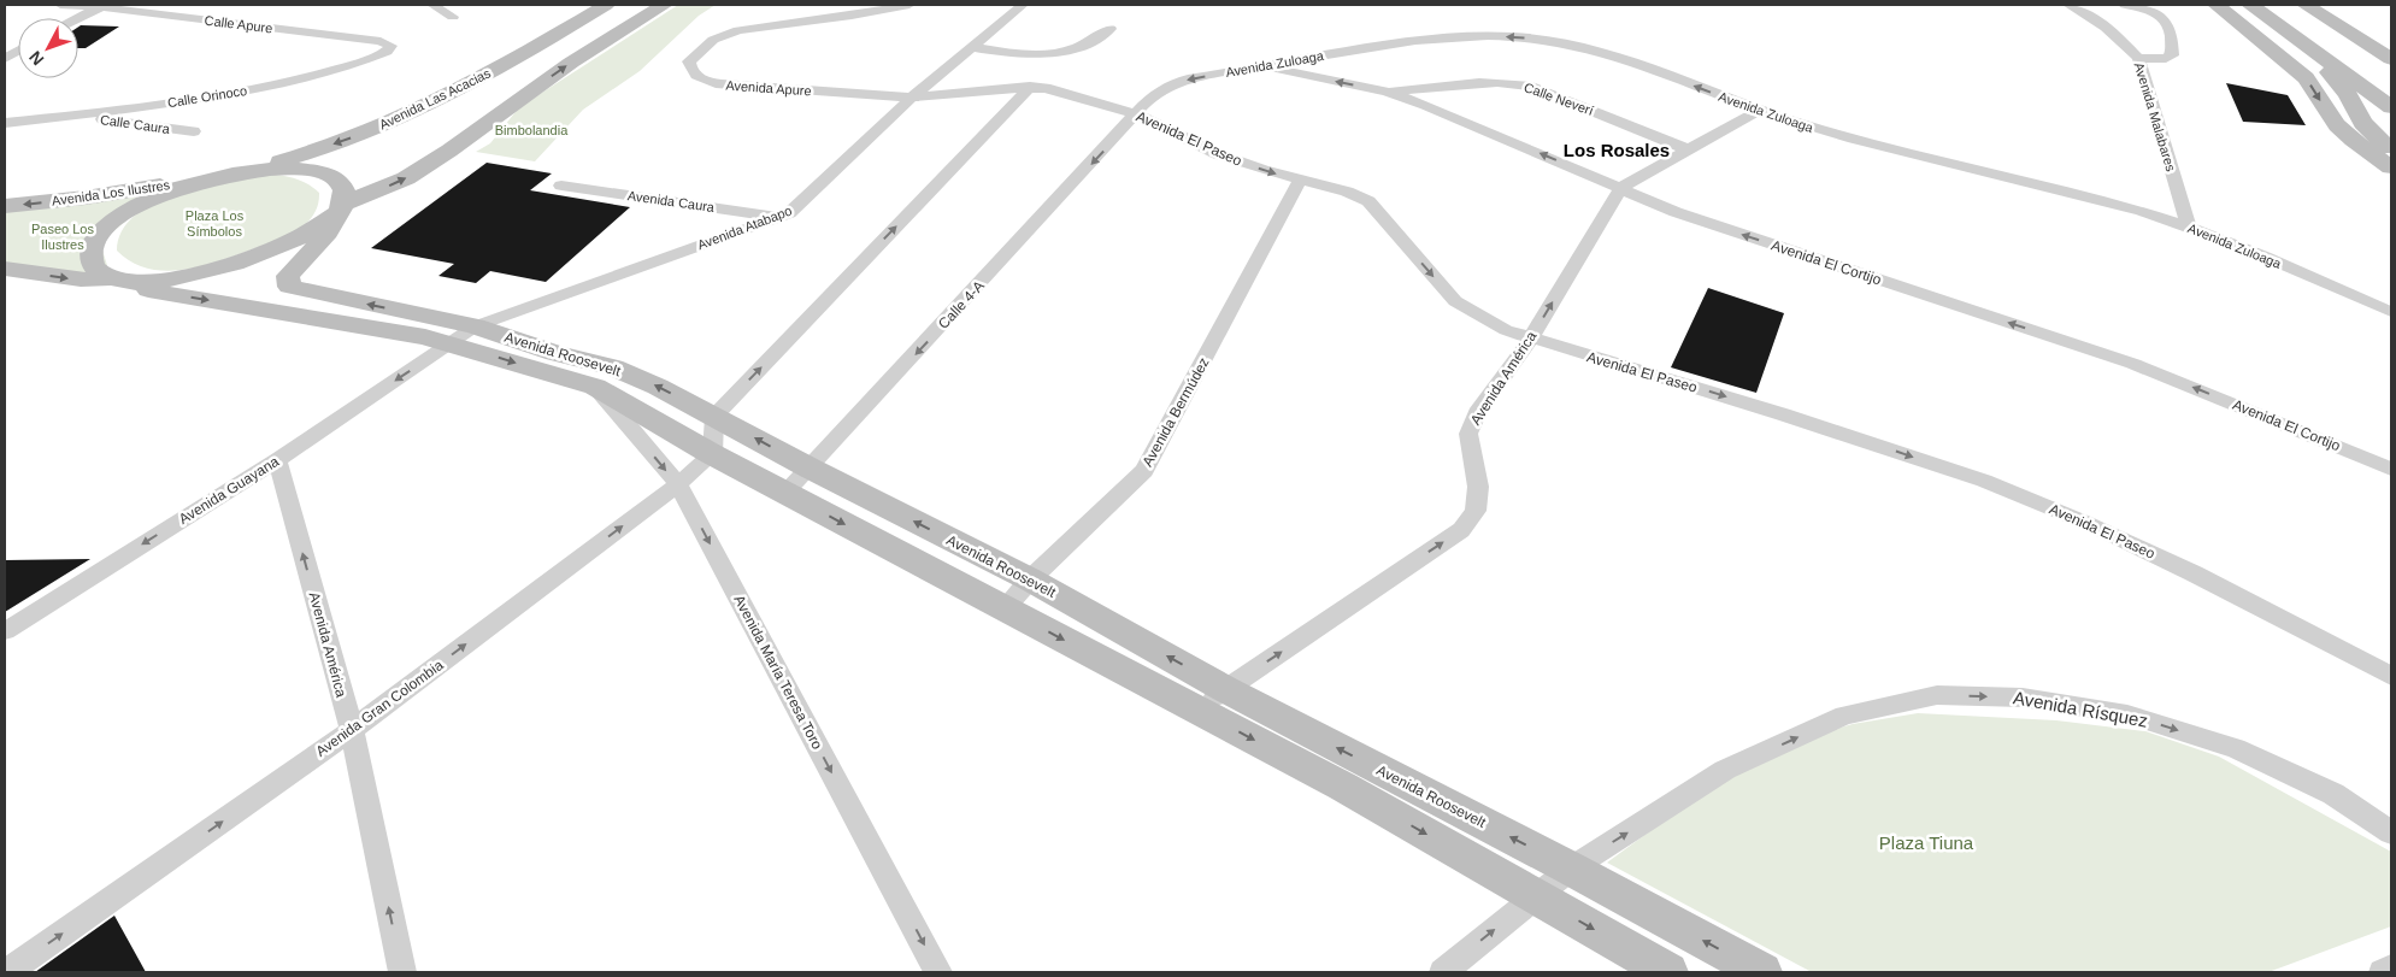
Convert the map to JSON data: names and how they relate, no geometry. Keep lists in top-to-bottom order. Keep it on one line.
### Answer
{"streets":{"main road":["Avenida Las Acacias","Avenida Los Ilustres","Avenida Roosevelt"],"street":["Calle Apure","Avenida Zuloaga","Avenida Apure","Calle Orinoco","Calle Neverí","Avenida Malabares","Calle Caura","Avenida El Paseo","Avenida Caura","Avenida Atabapo","Avenida El Cortijo","Calle 4-A","Avenida América","Avenida Bermúdez","Avenida Guayana","Avenida María Teresa Toro","Avenida Gran Colombia","Avenida Rísquez"]},"crossings":[["Calle Apure","Calle Orinoco"],["Avenida Zuloaga","Avenida Malabares"],["Avenida Zuloaga","Avenida El Paseo"],["Avenida Zuloaga","Avenida El Cortijo"],["Avenida Zuloaga","Calle 4-A"],["Avenida Zuloaga","Avenida América"],["Avenida Apure","Avenida El Paseo"],["Avenida Apure","Avenida Atabapo"],["Calle Orinoco","Calle Caura"],["Calle Neverí","Avenida El Cortijo"],["Calle Neverí","Avenida América"],["Avenida El Paseo","Avenida Atabapo"],["Avenida El Paseo","Calle 4-A"],["Avenida El Paseo","Avenida América"],["Avenida El Paseo","Avenida Bermúdez"],["Avenida Caura","Avenida Atabapo"],["Avenida Atabapo","Avenida Roosevelt"],["Avenida Atabapo","Avenida Guayana"],["Avenida El Cortijo","Avenida América"],["Calle 4-A","Avenida Roosevelt"],["Avenida Roosevelt","Avenida América"],["Avenida Roosevelt","Avenida Bermúdez"],["Avenida Roosevelt","Avenida Guayana"],["Avenida Roosevelt","Avenida María Teresa Toro"],["Avenida Roosevelt","Avenida Gran Colombia"],["Avenida Roosevelt","Avenida Rísquez"],["Avenida América","Avenida Guayana"],["Avenida América","Avenida Gran Colombia"],["Avenida María Teresa Toro","Avenida Gran Colombia"]],"one_way":["Avenida Zuloaga","Avenida El Paseo","Avenida El Cortijo","Avenida América","Avenida Guayana","Avenida María Teresa Toro","Avenida Gran Colombia","Avenida Rísquez"],"districts":["Los Rosales"],"parks":["Bimbolandia","Plaza Los Símbolos","Paseo Los Ilustres","Plaza Tiuna"],"north":"bottom left"}
